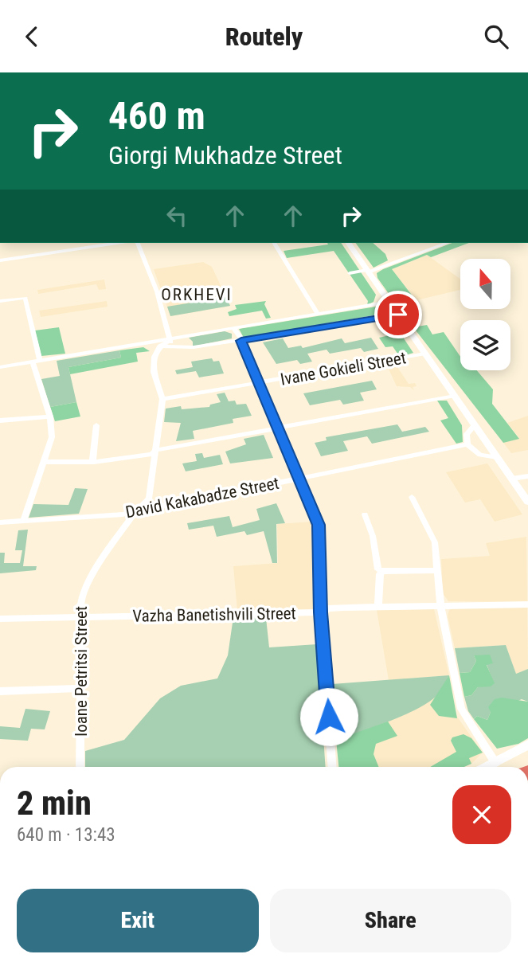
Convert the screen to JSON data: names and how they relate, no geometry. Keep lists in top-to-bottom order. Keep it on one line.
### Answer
{"streets":{"street":["Ivane Gokieli Street","David Kakabadze Street","Vazha Banetishvili Street","Ioane Petritsi Street"]},"crossings":[["Ivane Gokieli Street","Ioane Petritsi Street"],["David Kakabadze Street","Ioane Petritsi Street"],["Vazha Banetishvili Street","Ioane Petritsi Street"]],"districts":["ORKHEVI"],"north":"top","page":{"header":"Routely","turn":["460 m","Giorgi Mukhadze Street"],"heading":["2 min","640 m · 13:43"],"buttons":["Exit","Share"]}}
